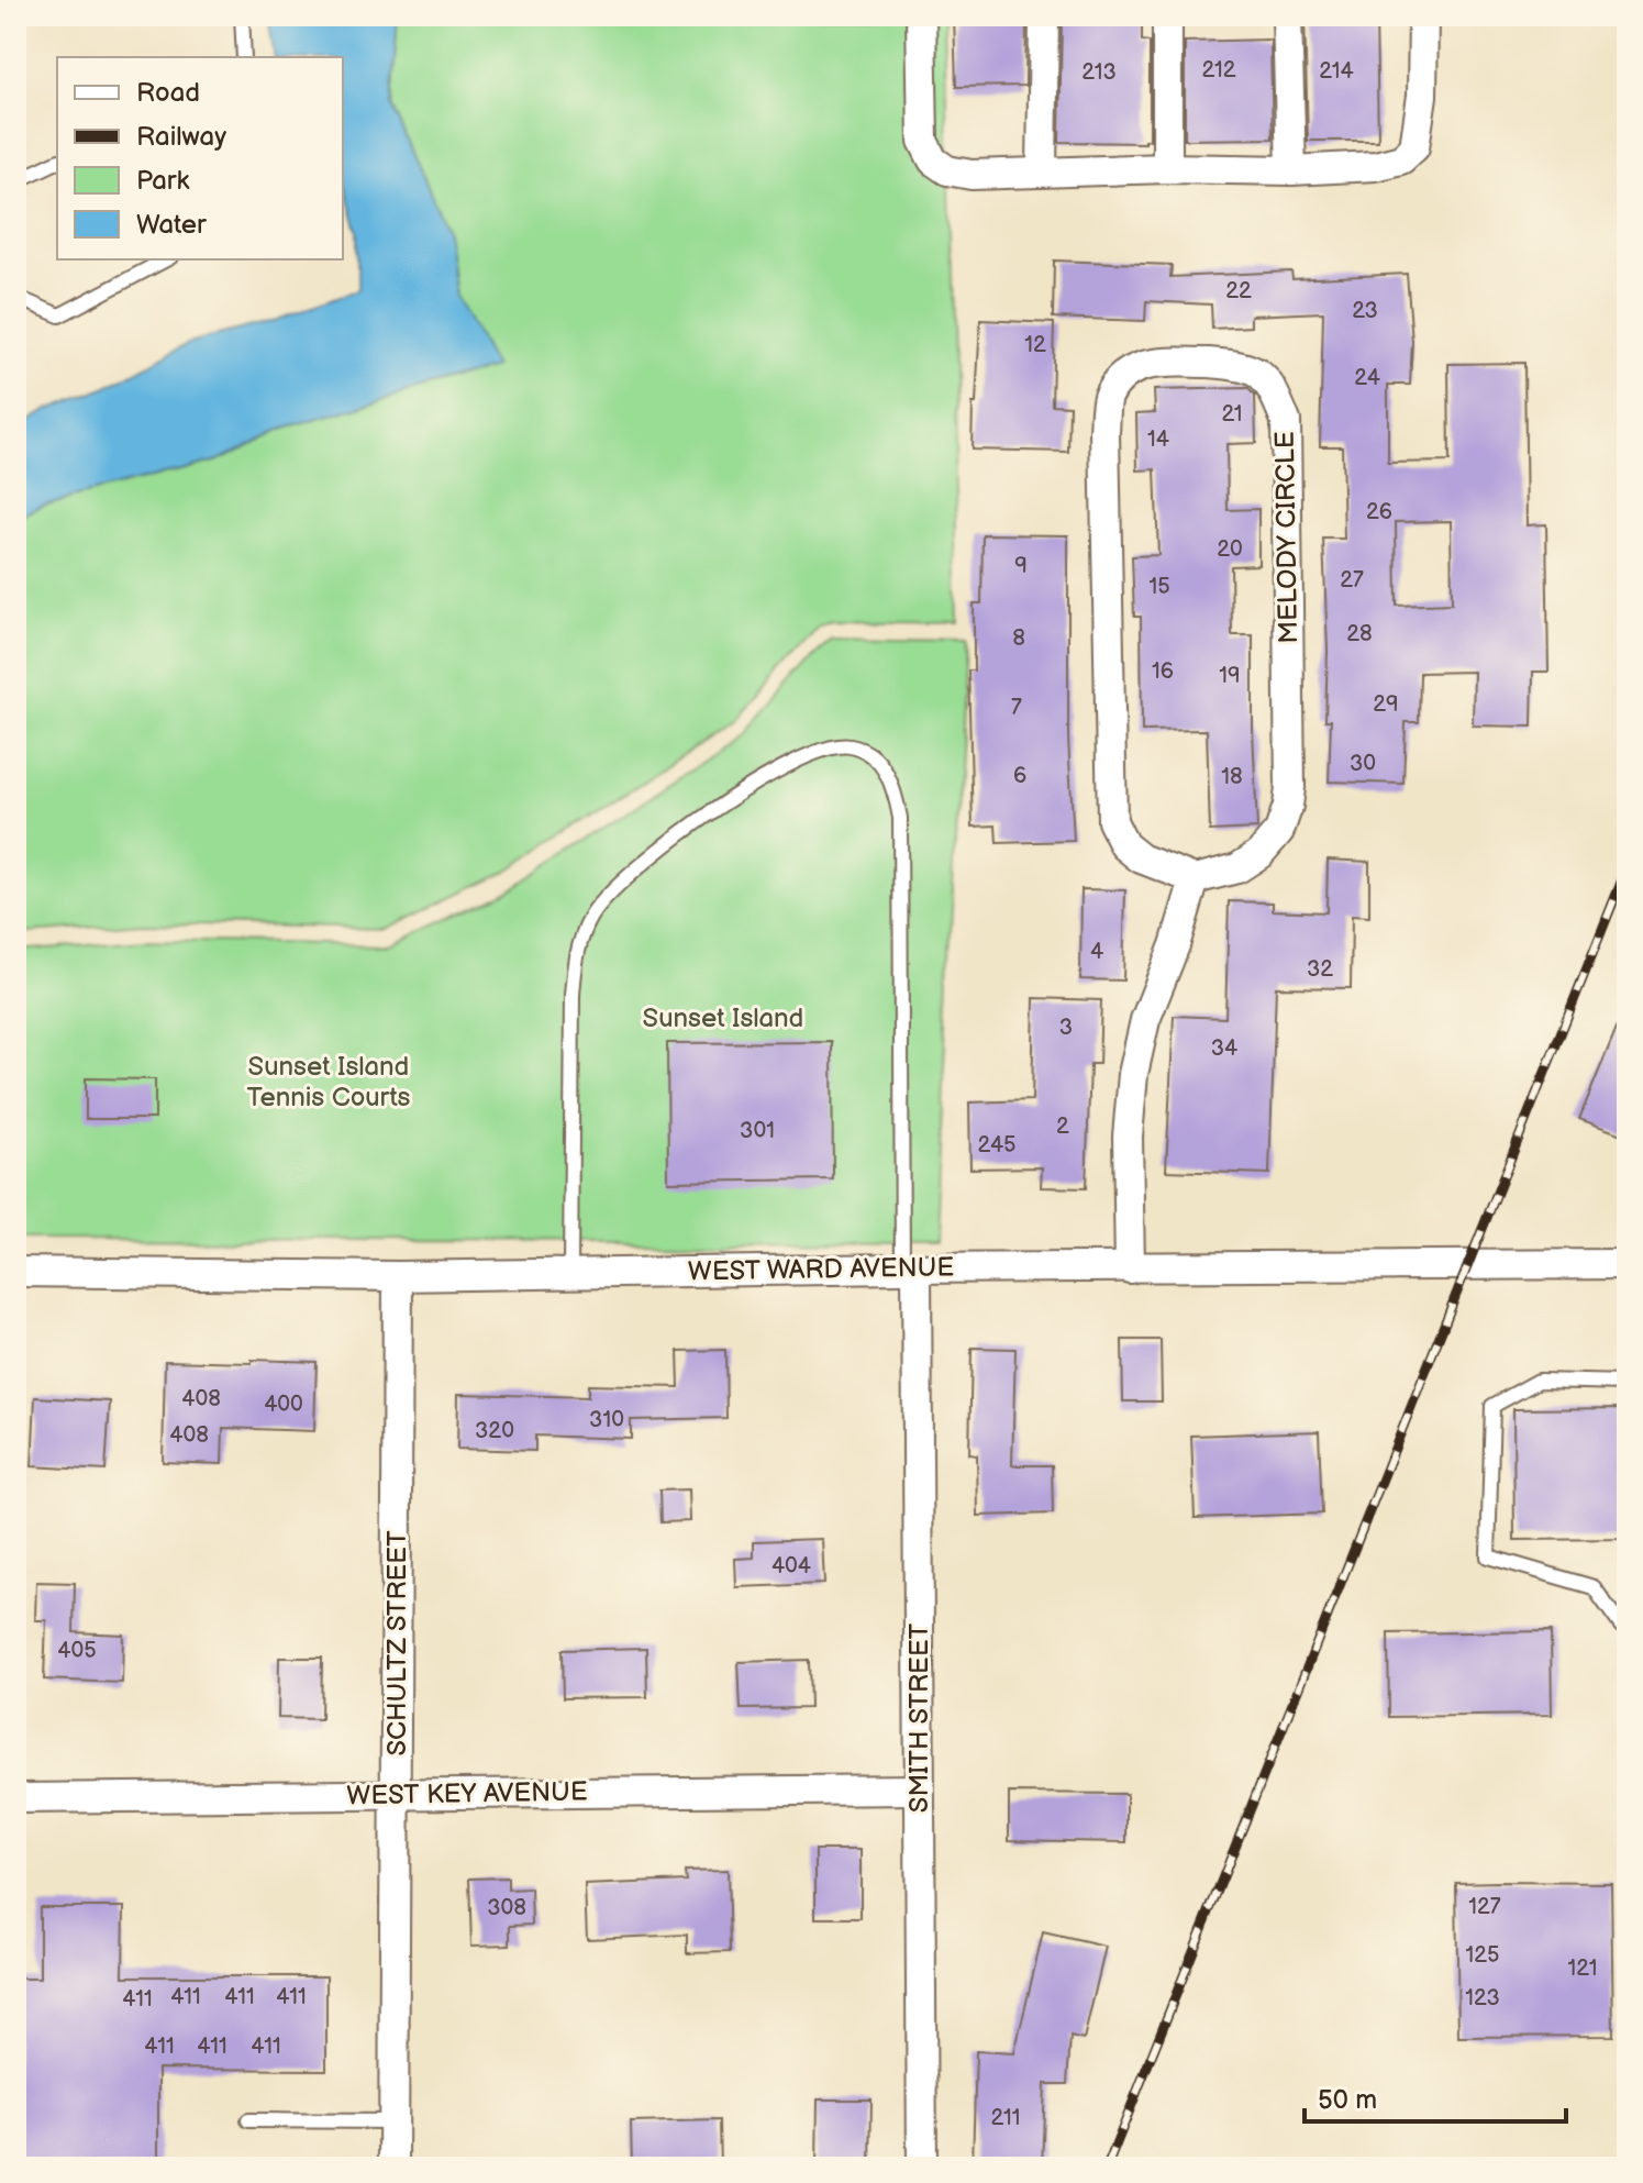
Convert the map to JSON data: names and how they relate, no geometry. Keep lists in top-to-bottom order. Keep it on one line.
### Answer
{"streets":{"street":["MELODY CIRCLE","WEST WARD AVENUE","SCHULTZ STREET","SMITH STREET","WEST KEY AVENUE"]},"crossings":[["WEST WARD AVENUE","SCHULTZ STREET"],["WEST WARD AVENUE","SMITH STREET"],["SCHULTZ STREET","WEST KEY AVENUE"],["SMITH STREET","WEST KEY AVENUE"]],"parks":["Sunset Island","Sunset Island Tennis Courts"],"house_numbers":["212","214","213","22","23","12","24","21","14","26","20","9","27","15","28","8","16","19","29","7","30","6","18","4","32","3","34","2","301","245","408","400","310","320","408","404","405","127","308","125","121","411","411","411","123","411","411","411","411","211"],"legend":["Road","Railway","Park","Water"],"scale_bar":"50 m"}
